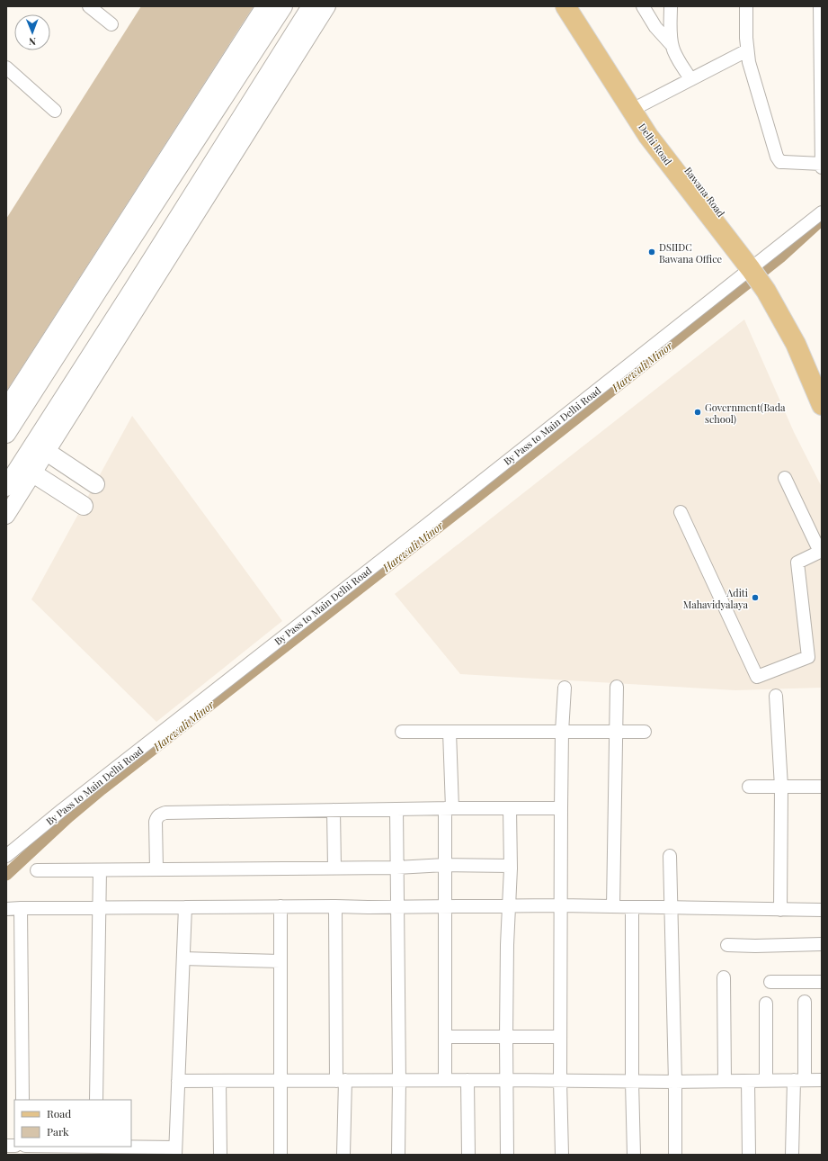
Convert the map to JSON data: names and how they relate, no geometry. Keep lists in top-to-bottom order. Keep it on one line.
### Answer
{"streets":{"main road":["Delhi Road","Bawana Road"],"street":["By Pass to Main Delhi Road"]},"crossings":[["Delhi Road","Bawana Road"],["Bawana Road","By Pass to Main Delhi Road"]],"water":["Harewali Minor"],"places":["DSIIDC Bawana Office","Government(Bada school)","Aditi Mahavidyalaya"],"legend":["Road","Park"],"north":"bottom"}
